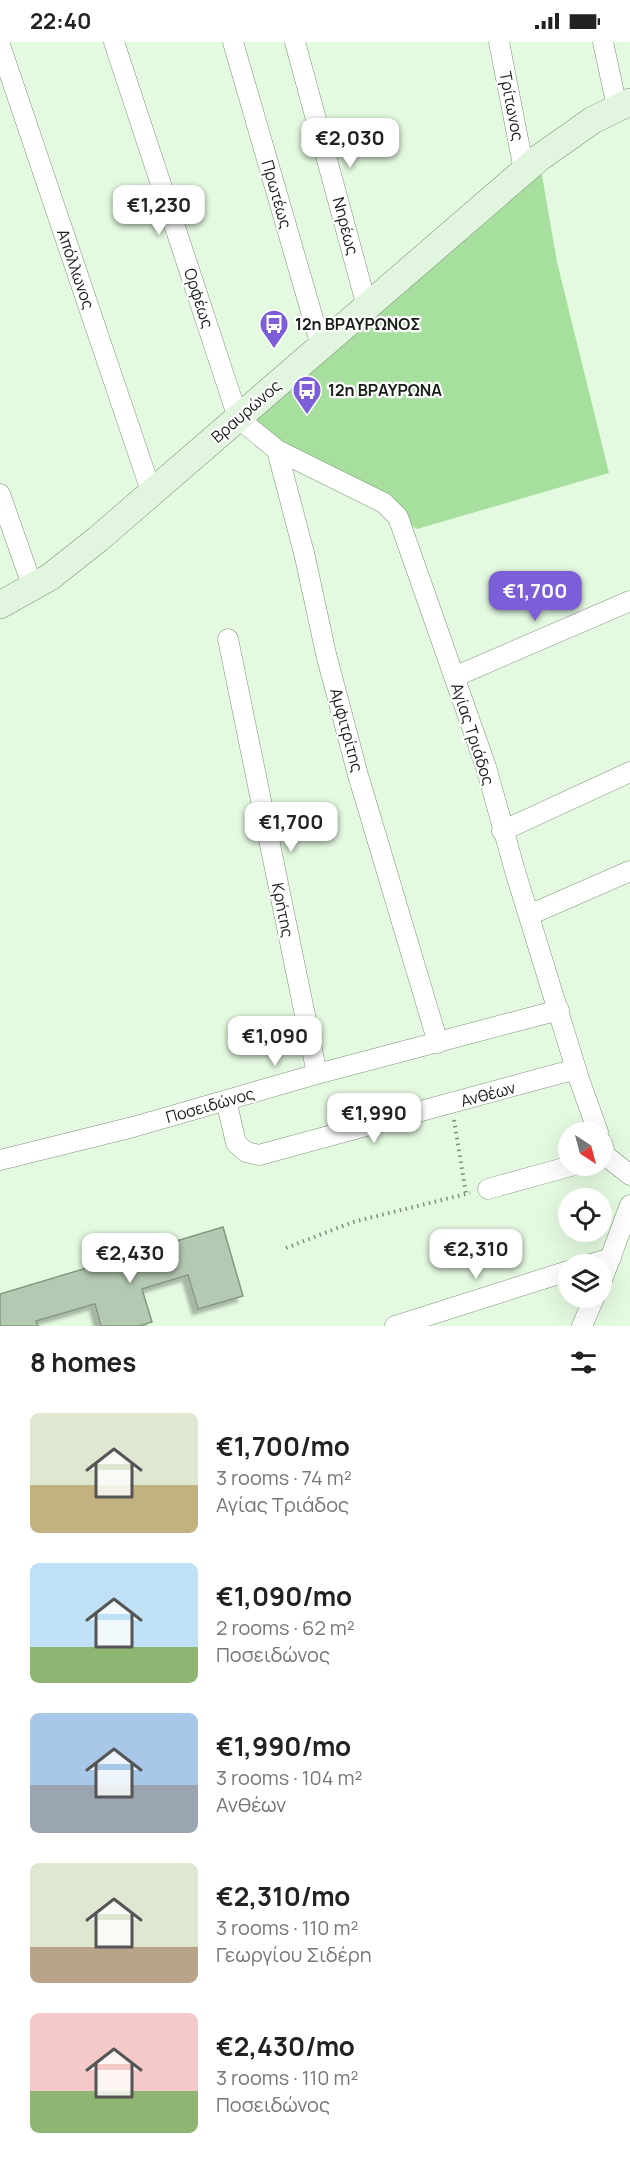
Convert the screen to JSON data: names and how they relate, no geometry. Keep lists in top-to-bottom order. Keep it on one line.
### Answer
{"streets":{"main road":["Βραυρώνος"],"street":["Τρίτωνος","Πρωτέως","Νηρέως","Απόλλωνος","Ορφέως","Αμφιτρίτης","Αγίας Τριάδος","Κρήτης","Ανθέων","Ποσειδώνος"]},"crossings":[["Τρίτωνος","Βραυρώνος"],["Πρωτέως","Βραυρώνος"],["Νηρέως","Βραυρώνος"],["Απόλλωνος","Βραυρώνος"],["Ορφέως","Βραυρώνος"],["Ορφέως","Αγίας Τριάδος"],["Βραυρώνος","Αγίας Τριάδος"],["Αμφιτρίτης","Αγίας Τριάδος"],["Αμφιτρίτης","Ποσειδώνος"],["Αγίας Τριάδος","Ανθέων"],["Αγίας Τριάδος","Ποσειδώνος"],["Κρήτης","Ποσειδώνος"],["Ανθέων","Ποσειδώνος"]],"places":{"bus stop":["12η ΒΡΑΥΡΩΝΟΣ","12η ΒΡΑΥΡΩΝΑ"]},"north":"bottom right","page":{"status":"22:40","price":["€2,030","€1,230","€1,700","€1,700","€1,090","€1,990","€2,310","€2,430"],"heading":"8 homes","list":[{"name":"€1,700/mo","note":"3 rooms · 74 m² · Αγίας Τριάδος"},{"name":"€1,090/mo","note":"2 rooms · 62 m² · Ποσειδώνος"},{"name":"€1,990/mo","note":"3 rooms · 104 m² · Ανθέων"},{"name":"€2,310/mo","note":"3 rooms · 110 m² · Γεωργίου Σιδέρη"},{"name":"€2,430/mo","note":"3 rooms · 110 m² · Ποσειδώνος"}]}}
